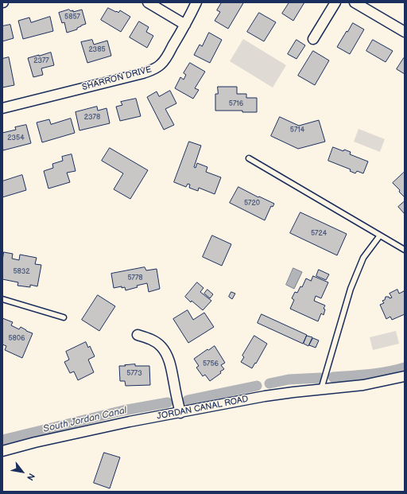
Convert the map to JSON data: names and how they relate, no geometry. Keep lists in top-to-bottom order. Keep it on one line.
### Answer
{"streets":{"street":["SHARRON DRIVE","JORDAN CANAL ROAD"]},"water":["South Jordan Canal"],"house_numbers":["5857","2385","2377","5716","2378","5714","2354","5720","5724","5832","5778","5806","5756","5773"],"north":"bottom right"}
